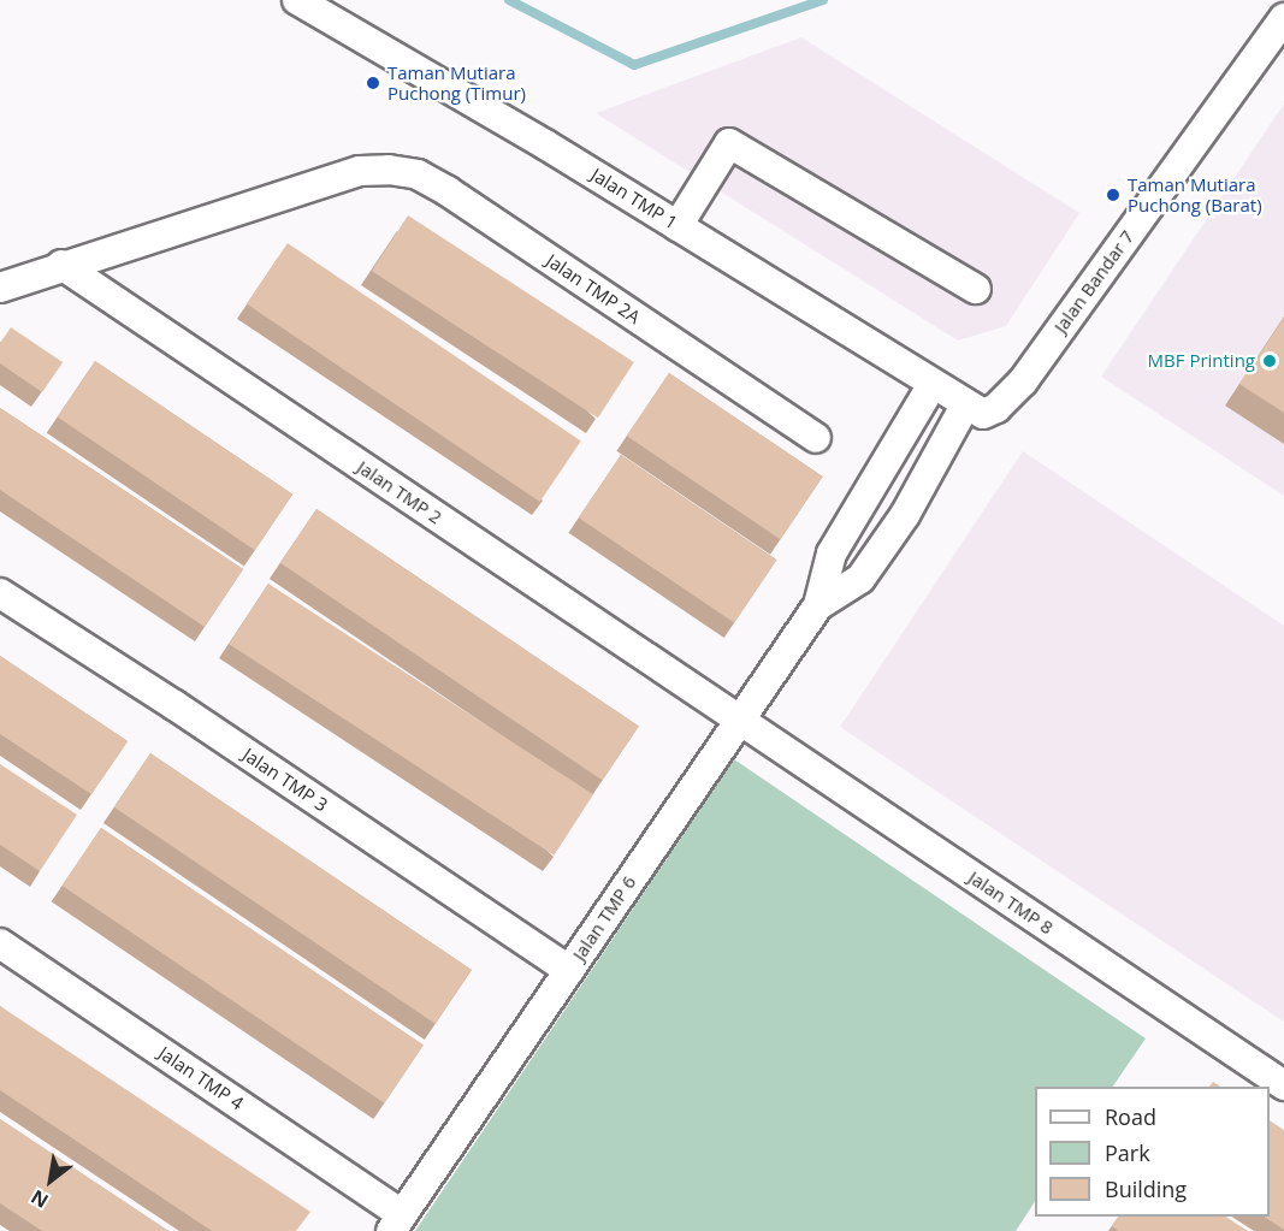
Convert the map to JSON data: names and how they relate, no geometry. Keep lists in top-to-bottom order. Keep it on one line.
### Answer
{"streets":{"street":["Jalan TMP 1","Jalan Bandar 7","Jalan TMP 2A","Jalan TMP 2","Jalan TMP 3","Jalan TMP 8","Jalan TMP 6","Jalan TMP 4"]},"crossings":[["Jalan TMP 1","Jalan Bandar 7"],["Jalan TMP 1","Jalan TMP 6"],["Jalan Bandar 7","Jalan TMP 6"],["Jalan TMP 2A","Jalan TMP 2"],["Jalan TMP 2","Jalan TMP 8"],["Jalan TMP 2","Jalan TMP 6"],["Jalan TMP 3","Jalan TMP 6"],["Jalan TMP 8","Jalan TMP 6"],["Jalan TMP 6","Jalan TMP 4"]],"places":["Taman Mutiara Puchong (Timur)","Taman Mutiara Puchong (Barat)","MBF Printing"],"legend":["Road","Park","Building"],"north":"bottom left"}
